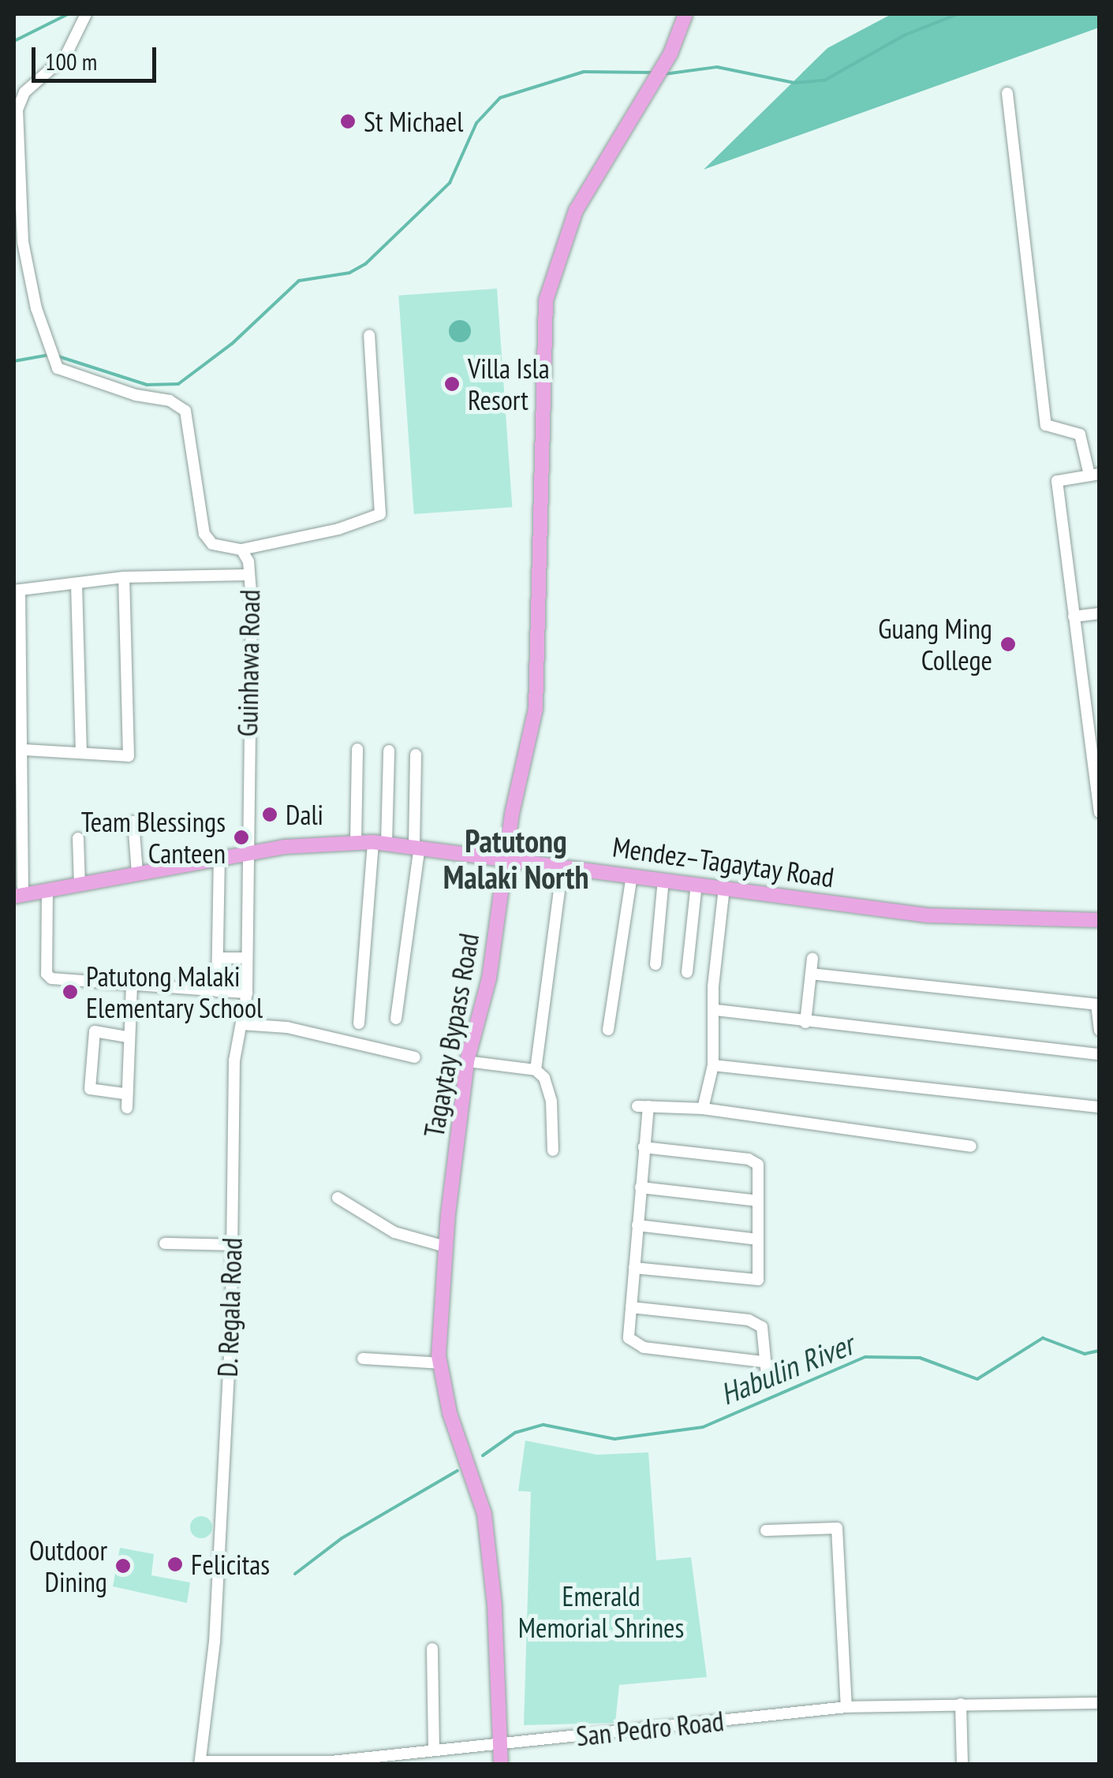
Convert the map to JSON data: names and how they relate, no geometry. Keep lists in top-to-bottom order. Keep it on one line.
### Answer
{"streets":{"main road":["Mendez–Tagaytay Road","Tagaytay Bypass Road"],"street":["Guinhawa Road","D. Regala Road","San Pedro Road"]},"crossings":[["Guinhawa Road","Mendez–Tagaytay Road"],["Guinhawa Road","D. Regala Road"],["Mendez–Tagaytay Road","Tagaytay Bypass Road"],["Mendez–Tagaytay Road","D. Regala Road"],["Tagaytay Bypass Road","San Pedro Road"],["D. Regala Road","San Pedro Road"]],"districts":["Patutong Malaki North"],"water":["Habulin River"],"parks":["Emerald Memorial Shrines"],"places":["St Michael","Villa Isla Resort","Guang Ming College","Dali","Team Blessings Canteen","Patutong Malaki Elementary School","Felicitas","Outdoor Dining"],"scale_bar":"100 m"}
